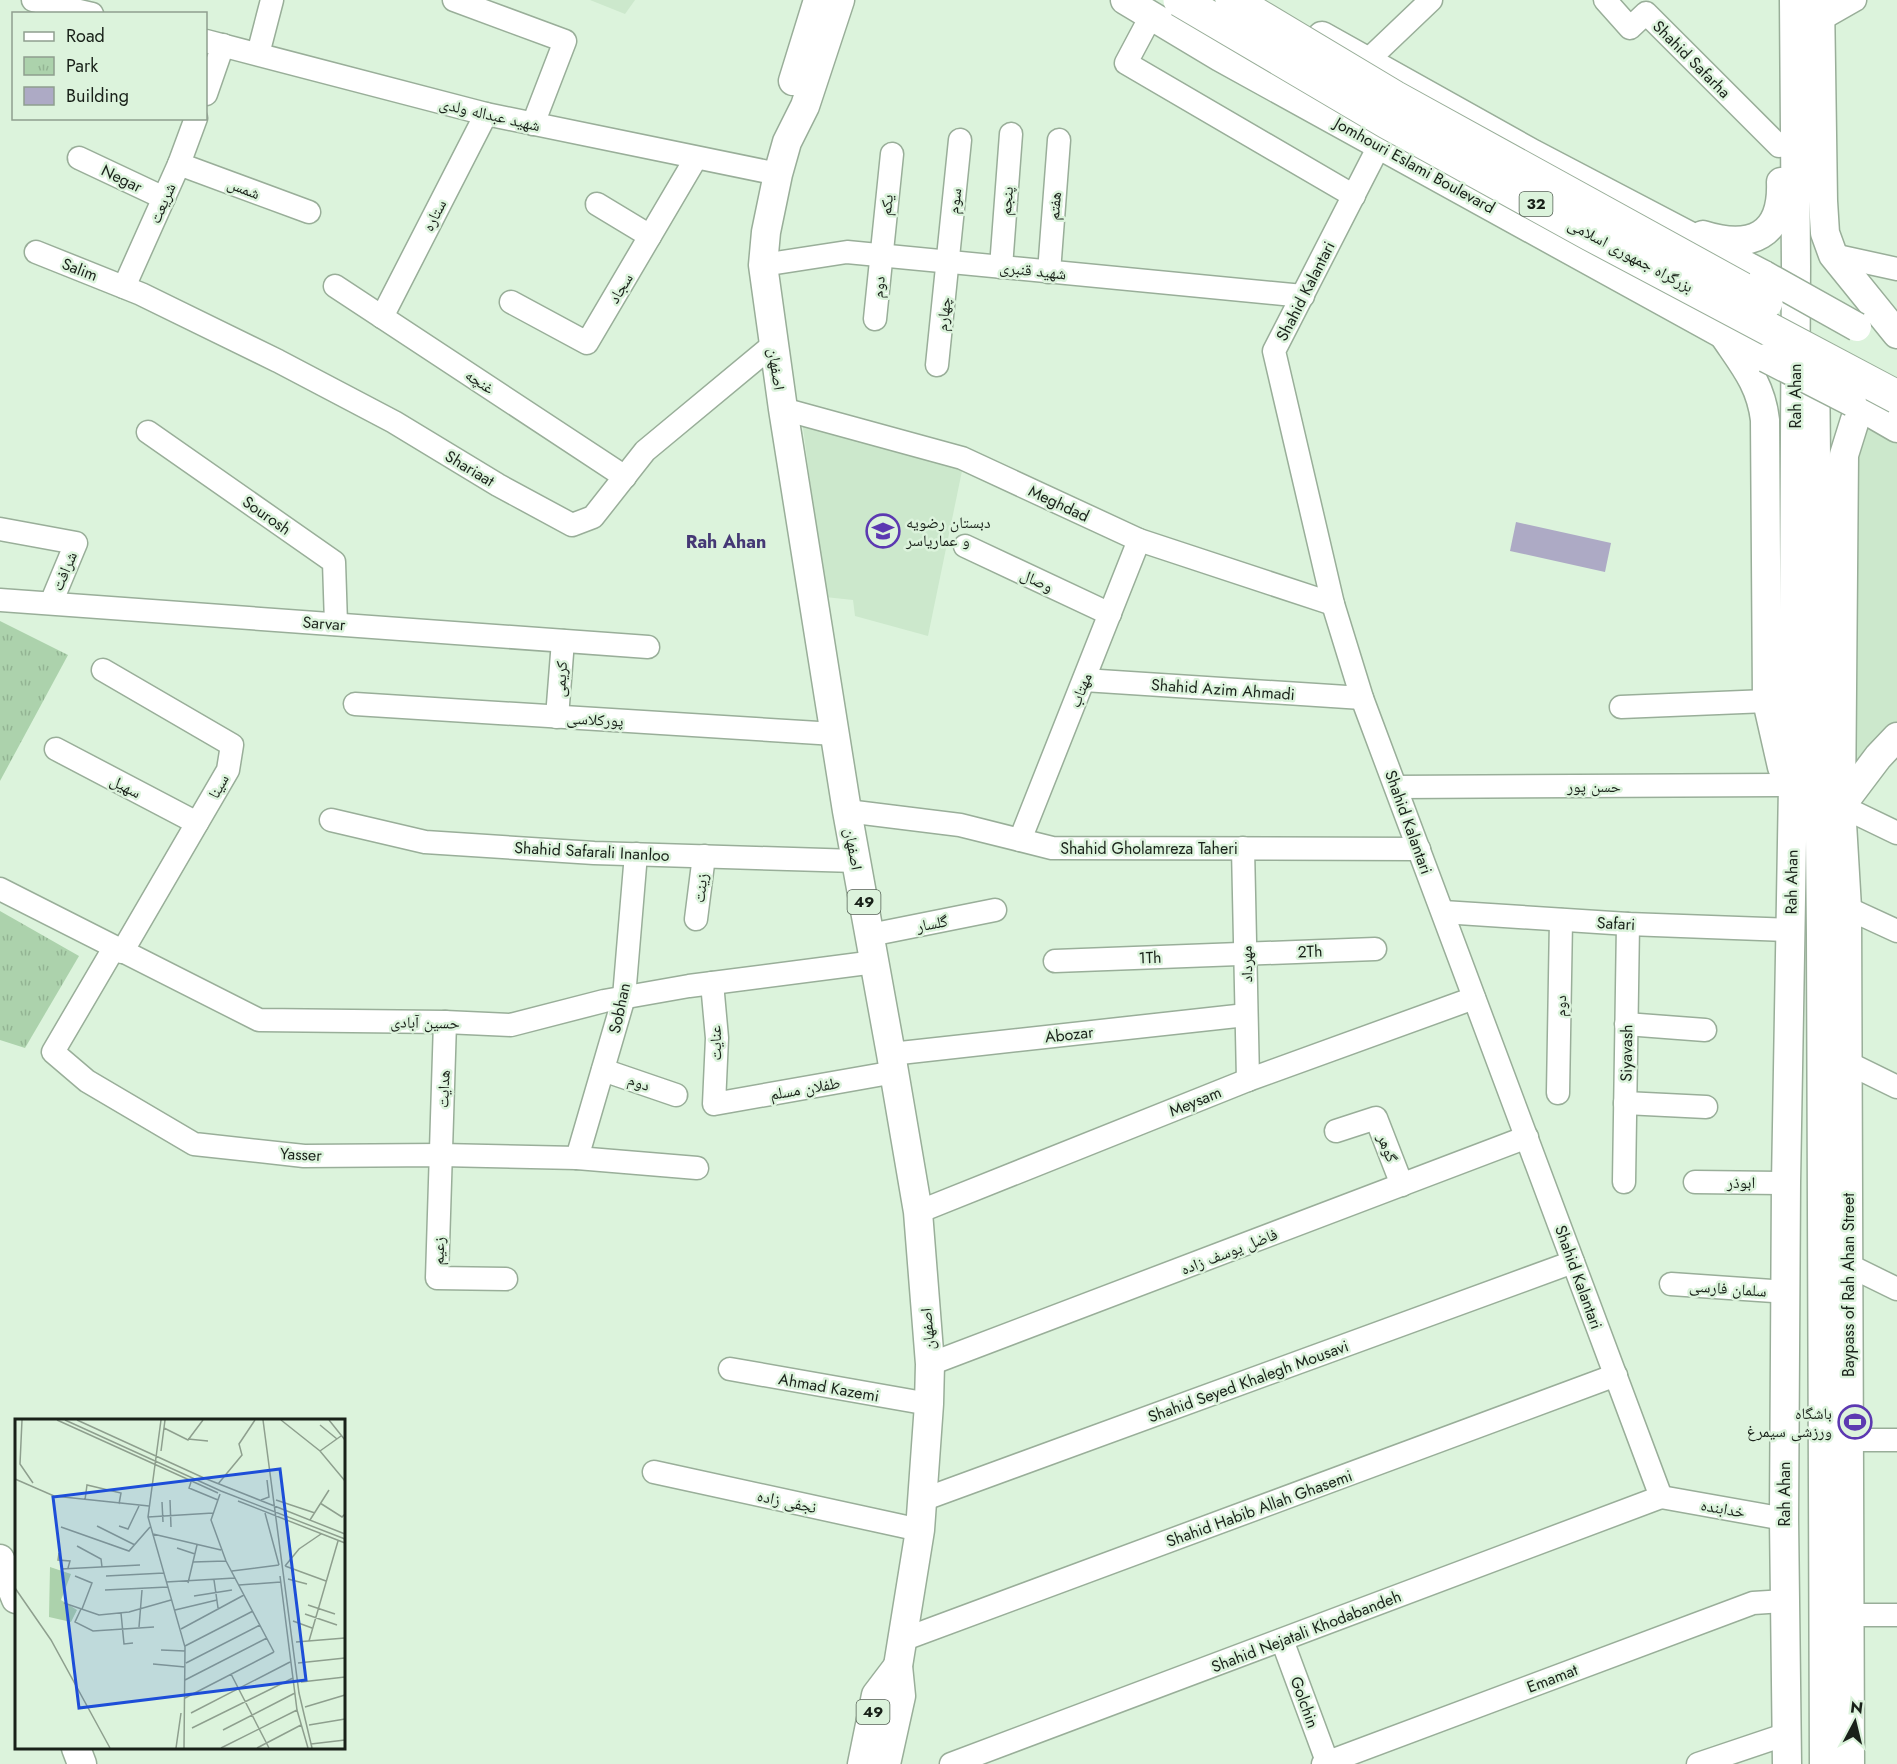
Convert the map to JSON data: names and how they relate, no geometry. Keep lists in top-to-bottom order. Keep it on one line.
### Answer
{"streets":{"highway":["32","بزرگراه جمهوری اسلامی"],"main road":["Jomhouri Eslami Boulevard","اصفهان","Rah Ahan","49","Baypass of Rah Ahan Street"],"street":["Shahid Safarha","شهید عبداله ولدی","Negar","شمس","سوم","پنجم","شریعت","یکم","هفتم","ستاره","Salim","شهید قنبری","دوم","سجاد","Shahid Kalantari","چهارم","غنچه","Shariaat","Meghdad","Sourosh","شرافت","وصال","Sarvar","کریمی","Shahid Azim Ahmadi","مهتاب","پورکلاسی","سهیل","سینا","حسن پور","Shahid Gholamreza Taheri","Shahid Safarali Inanloo","زینت","گلسار","Safari","2Th","1Th","مهرداد","Sobhan","حسین آبادی","Abozar","عنایت","Siyavash","طفلان مسلم","هدایت","Meysam","گوهر","Yasser","ابوذر","زعیم","فاضل یوسف زاده","سلمان فارسی","Shahid Seyed Khalegh Mousavi","Ahmad Kazemi","نجفی زاده","Shahid Habib Allah Ghasemi","خدابنده","Shahid Nejatali Khodabandeh","Emamat","Golchin"]},"crossings":[["شهید عبداله ولدی","ستاره"],["شهید عبداله ولدی","سجاد"],["شهید عبداله ولدی","اصفهان"],["Jomhouri Eslami Boulevard","Shahid Kalantari"],["Negar","شریعت"],["شمس","شریعت"],["سوم","شهید قنبری"],["سوم","چهارم"],["پنجم","شهید قنبری"],["شریعت","Salim"],["شریعت","Shariaat"],["یکم","شهید قنبری"],["یکم","دوم"],["هفتم","شهید قنبری"],["ستاره","غنچه"],["Salim","Shariaat"],["شهید قنبری","دوم"],["شهید قنبری","Shahid Kalantari"],["شهید قنبری","چهارم"],["شهید قنبری","اصفهان"],["دوم","Safari"],["دوم","Sobhan"],["Shahid Kalantari","Meghdad"],["Shahid Kalantari","Shahid Azim Ahmadi"],["Shahid Kalantari","حسن پور"],["Shahid Kalantari","Shahid Gholamreza Taheri"],["Shahid Kalantari","Safari"],["Shahid Kalantari","Meysam"],["Shahid Kalantari","فاضل یوسف زاده"],["Shahid Kalantari","Shahid Seyed Khalegh Mousavi"],["Shahid Kalantari","Shahid Habib Allah Ghasemi"],["Shahid Kalantari","خدابنده"],["Shahid Kalantari","Shahid Nejatali Khodabandeh"],["اصفهان","Shariaat"],["اصفهان","Meghdad"],["اصفهان","پورکلاسی"],["اصفهان","Shahid Gholamreza Taheri"],["اصفهان","Shahid Safarali Inanloo"],["اصفهان","گلسار"],["اصفهان","حسین آبادی"],["اصفهان","Abozar"],["اصفهان","طفلان مسلم"],["اصفهان","Meysam"],["اصفهان","فاضل یوسف زاده"],["اصفهان","Shahid Seyed Khalegh Mousavi"],["اصفهان","Ahmad Kazemi"],["اصفهان","نجفی زاده"],["اصفهان","Shahid Habib Allah Ghasemi"],["غنچه","Shariaat"],["Rah Ahan","حسن پور"],["Rah Ahan","Safari"],["Rah Ahan","ابوذر"],["Rah Ahan","Baypass of Rah Ahan Street"],["Rah Ahan","سلمان فارسی"],["Rah Ahan","خدابنده"],["Rah Ahan","Emamat"],["Meghdad","مهتاب"],["Sourosh","Sarvar"],["شرافت","Sarvar"],["وصال","مهتاب"],["Sarvar","کریمی"],["کریمی","پورکلاسی"],["Shahid Azim Ahmadi","مهتاب"],["مهتاب","Shahid Gholamreza Taheri"],["سهیل","سینا"],["سینا","حسین آبادی"],["سینا","Yasser"],["Shahid Gholamreza Taheri","مهرداد"],["Shahid Safarali Inanloo","زینت"],["Shahid Safarali Inanloo","Sobhan"],["گلسار","حسین آبادی"],["Safari","Siyavash"],["2Th","1Th"],["2Th","مهرداد"],["1Th","مهرداد"],["مهرداد","Abozar"],["مهرداد","Meysam"],["Sobhan","حسین آبادی"],["Sobhan","Yasser"],["حسین آبادی","عنایت"],["حسین آبادی","هدایت"],["حسین آبادی","Yasser"],["Abozar","طفلان مسلم"],["عنایت","طفلان مسلم"],["هدایت","Yasser"],["هدایت","زعیم"],["گوهر","فاضل یوسف زاده"],["Yasser","زعیم"],["خدابنده","Shahid Nejatali Khodabandeh"],["Shahid Nejatali Khodabandeh","Golchin"],["Emamat","Golchin"]],"districts":["Rah Ahan"],"places":{"school or university":["دبستان رضویه و عماریاسر"],"sports":["باشگاه ورزشی سیمرغ"]},"legend":["Road","Park","Building"],"north":"top"}
